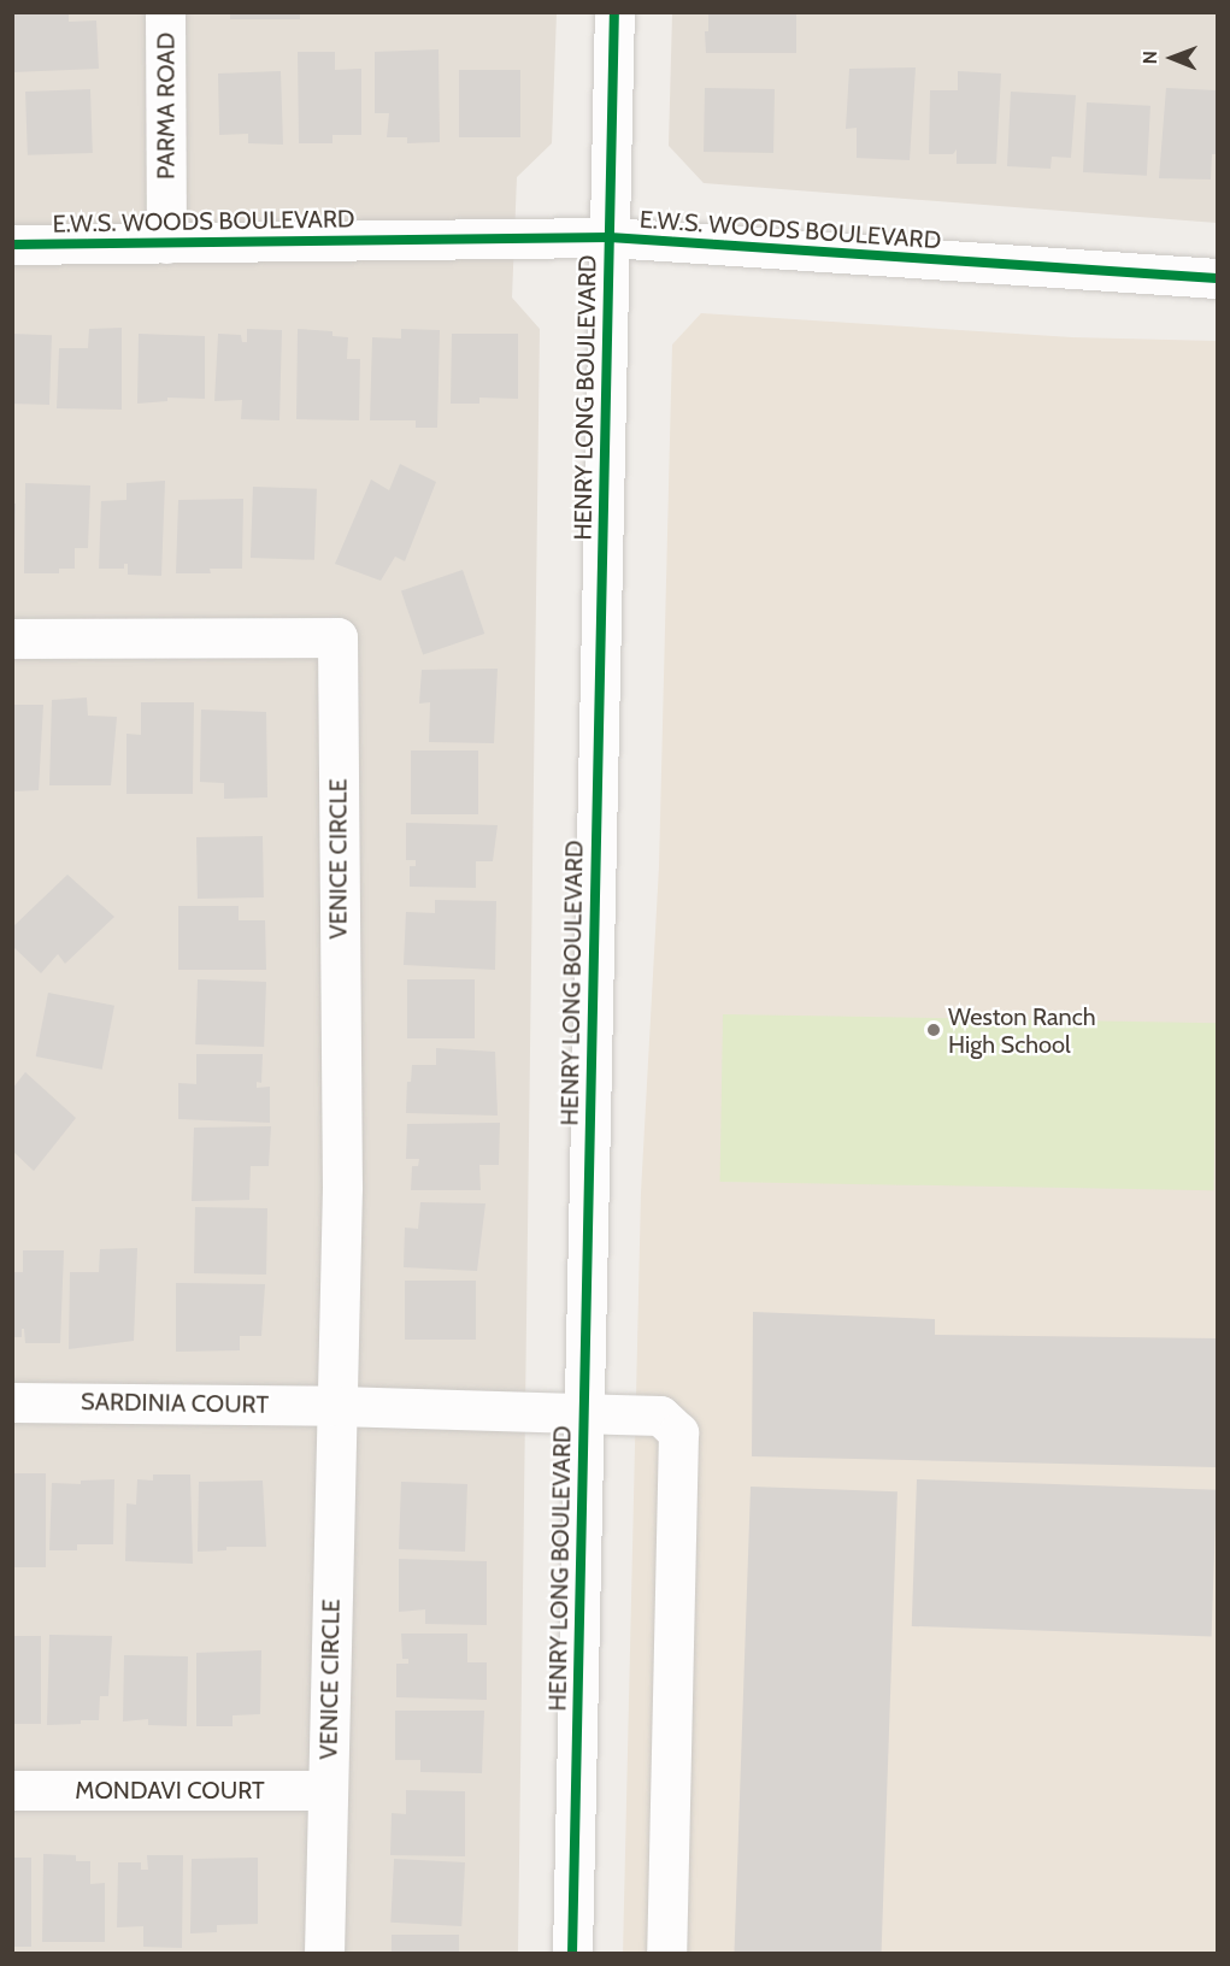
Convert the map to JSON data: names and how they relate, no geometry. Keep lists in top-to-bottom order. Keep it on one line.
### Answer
{"streets":{"street":["PARMA ROAD","E.W.S. WOODS BOULEVARD","HENRY LONG BOULEVARD","VENICE CIRCLE","SARDINIA COURT","MONDAVI COURT"]},"crossings":[["PARMA ROAD","E.W.S. WOODS BOULEVARD"],["E.W.S. WOODS BOULEVARD","HENRY LONG BOULEVARD"],["VENICE CIRCLE","SARDINIA COURT"],["VENICE CIRCLE","MONDAVI COURT"]],"places":["Weston Ranch High School"],"north":"left"}
